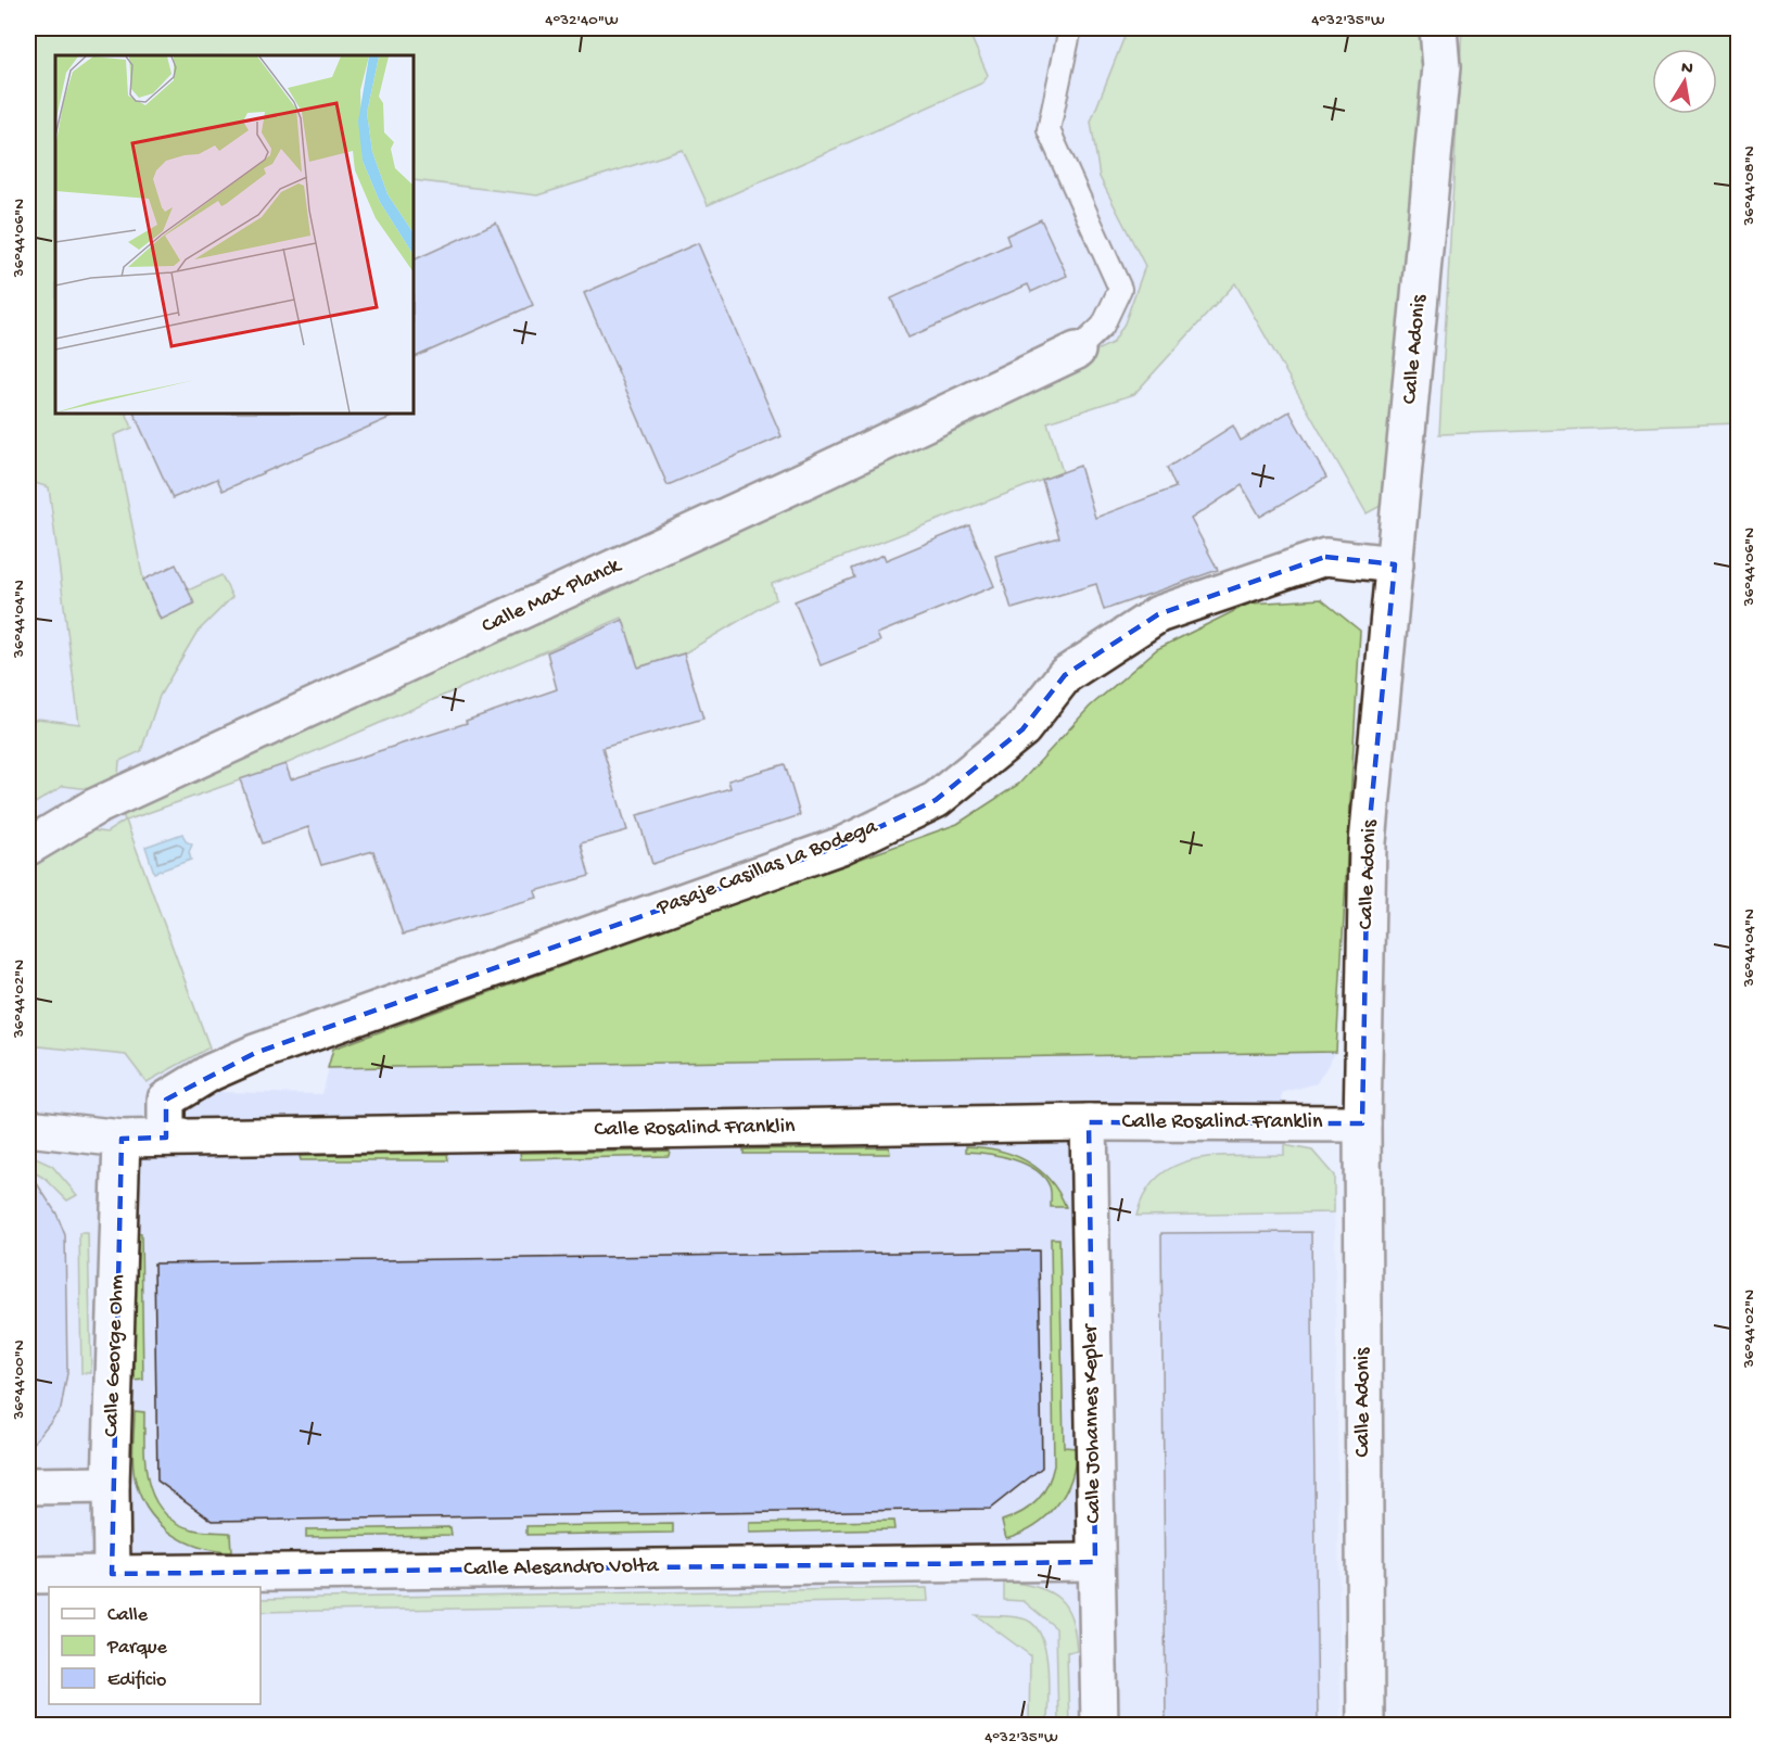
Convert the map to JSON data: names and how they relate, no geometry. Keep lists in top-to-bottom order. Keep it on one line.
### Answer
{"streets":{"street":["Calle Adonis","Calle Max Planck","Pasaje Casillas La Bodega","Calle Rosalind Franklin","Calle George Ohm","Calle Johannes Kepler","Calle Alesandro Volta"]},"crossings":[["Calle Adonis","Pasaje Casillas La Bodega"],["Calle Adonis","Calle Rosalind Franklin"],["Pasaje Casillas La Bodega","Calle Rosalind Franklin"],["Calle Rosalind Franklin","Calle George Ohm"],["Calle Rosalind Franklin","Calle Johannes Kepler"],["Calle George Ohm","Calle Alesandro Volta"],["Calle Johannes Kepler","Calle Alesandro Volta"]],"legend":["Calle","Parque","Edificio"],"north":"top","coordinates":["4°32'40\"W","4°32'35\"W","36°44'08\"N","36°44'06\"N","36°44'04\"N","36°44'02\"N","36°44'00\"N"]}
